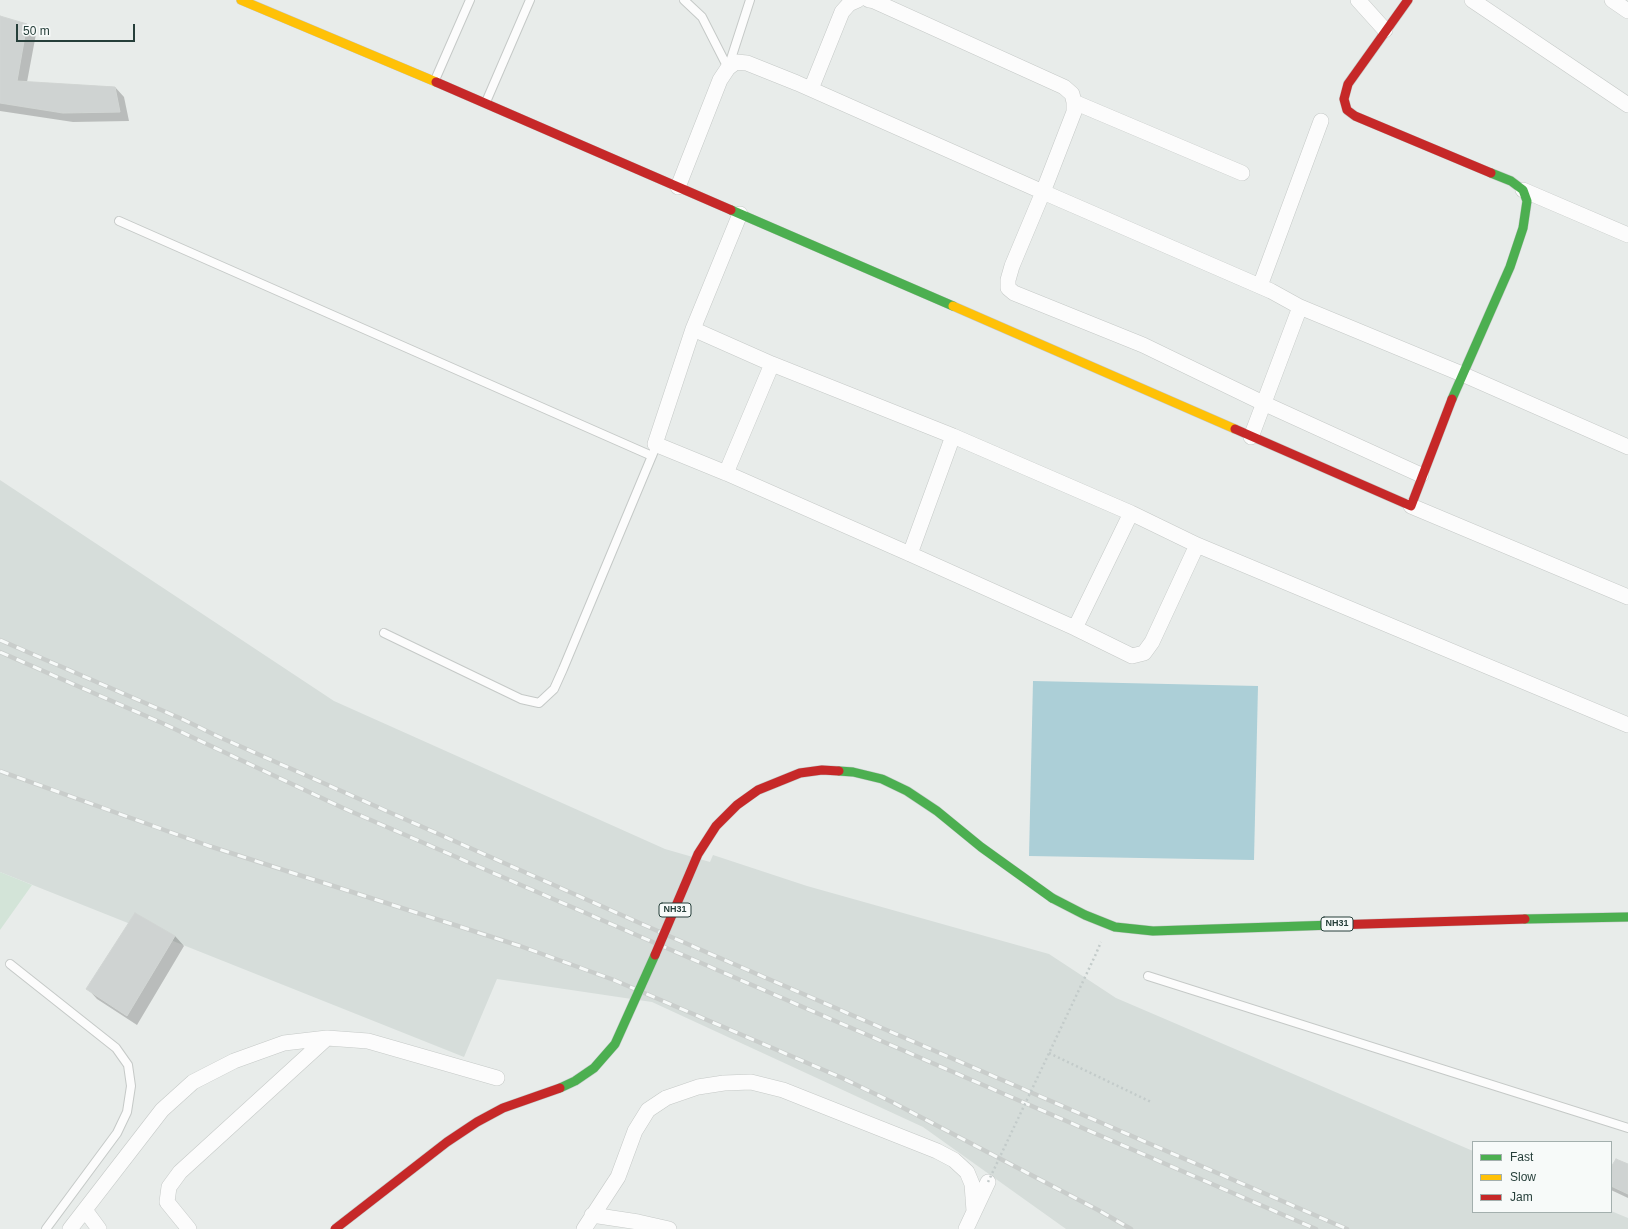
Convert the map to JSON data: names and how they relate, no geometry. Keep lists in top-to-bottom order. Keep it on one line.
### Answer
{"streets":{"main road":["NH31"]},"legend":["Fast","Slow","Jam"],"scale_bar":"50 m"}
